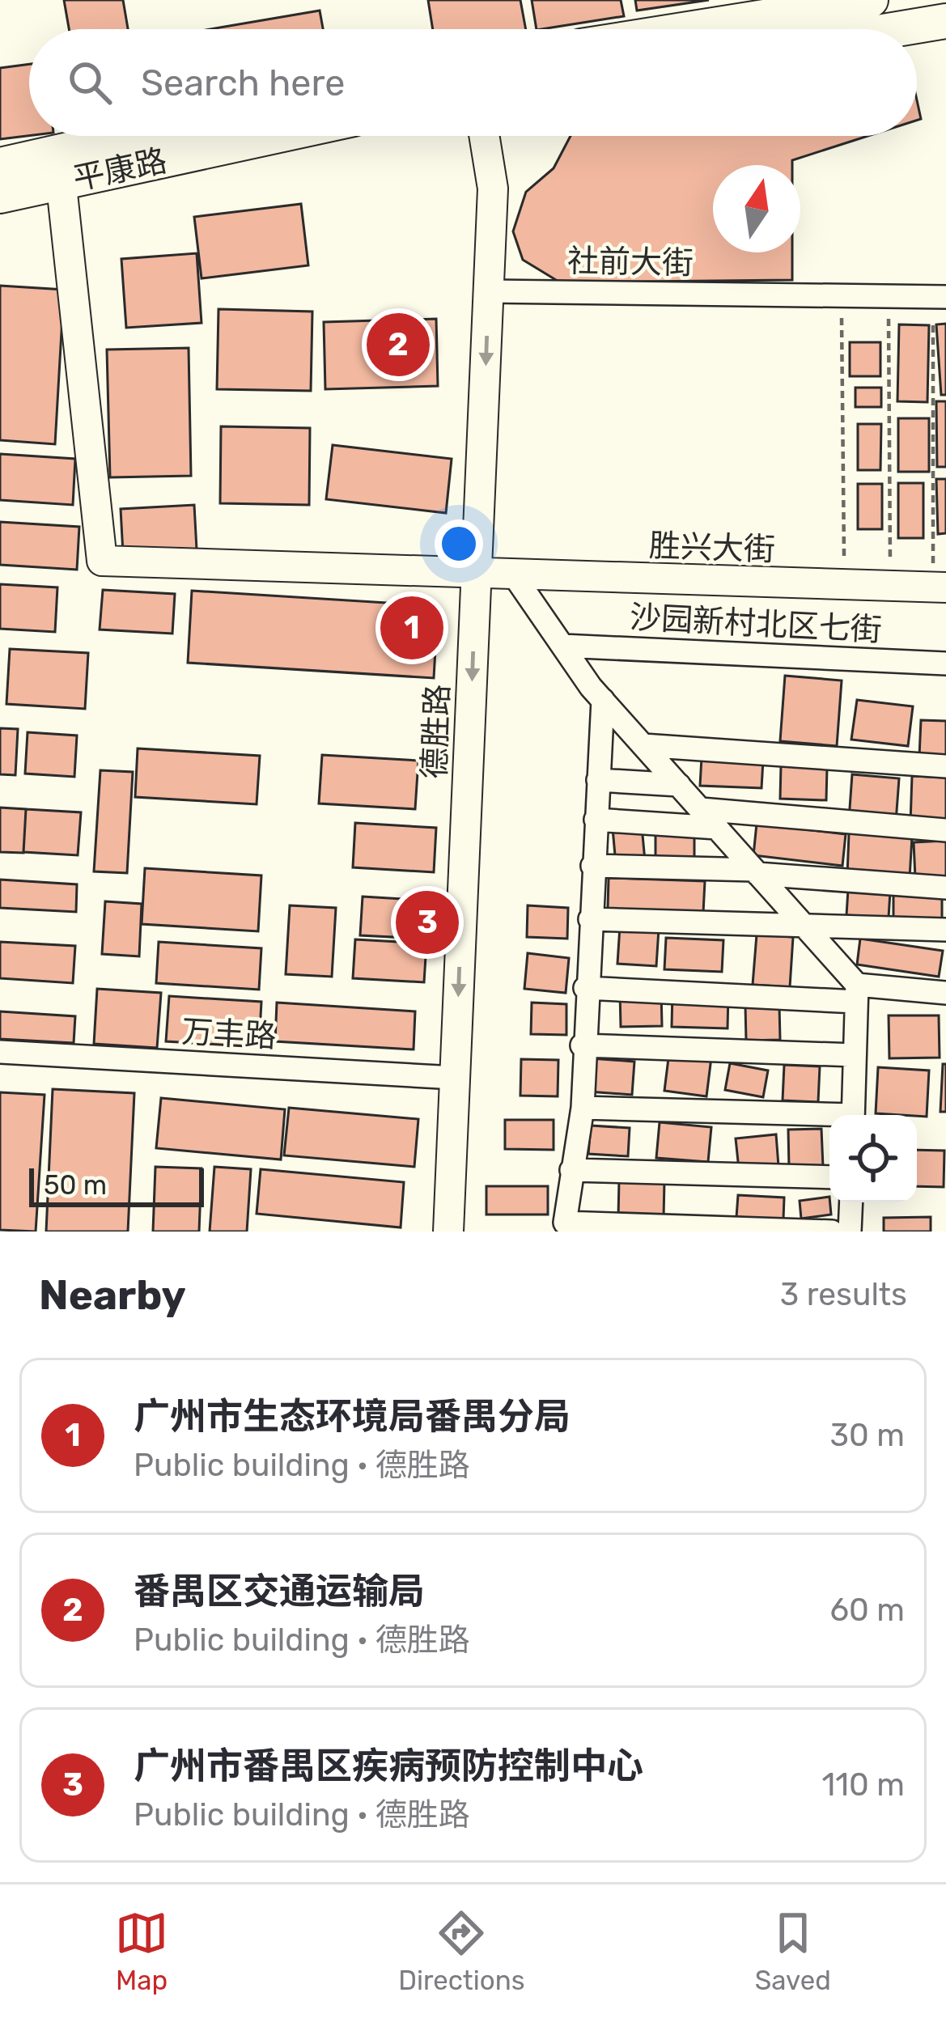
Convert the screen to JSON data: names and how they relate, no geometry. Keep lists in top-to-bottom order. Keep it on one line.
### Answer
{"streets":{"main road":["平康路"],"street":["社前大街","胜兴大街","沙园新村北区七街","德胜路","万丰路"]},"crossings":[["平康路","胜兴大街"],["社前大街","德胜路"],["胜兴大街","德胜路"],["德胜路","万丰路"]],"scale_bar":"50 m","north":"top","page":{"search":"Search here","pins":["2","1","3"],"scale":"50 m","heading":["Nearby","3 results"],"list":[{"mark":"1","name":"广州市生态环境局番禺分局","note":"Public building · 德胜路","value":"30 m"},{"mark":"2","name":"番禺区交通运输局","note":"Public building · 德胜路","value":"60 m"},{"mark":"3","name":"广州市番禺区疾病预防控制中心","note":"Public building · 德胜路","value":"110 m"}],"nav":["Map","Directions","Saved"]}}
